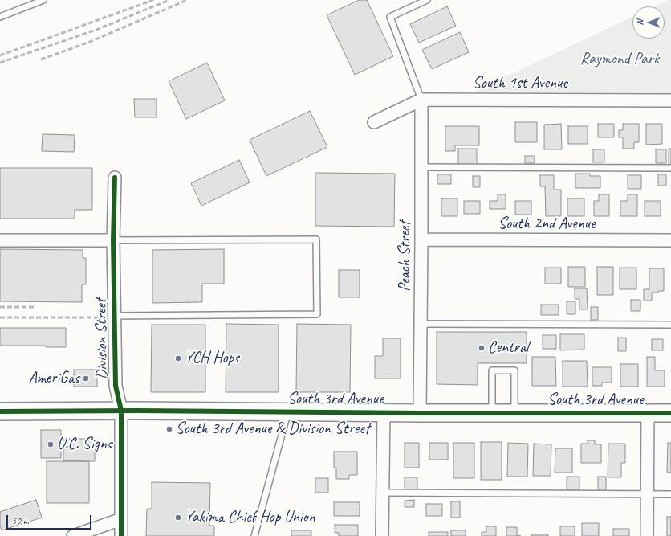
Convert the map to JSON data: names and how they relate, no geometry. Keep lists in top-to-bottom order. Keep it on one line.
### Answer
{"streets":{"street":["South 1st Avenue","South 2nd Avenue","Peach Street","Division Street","South 3rd Avenue"]},"crossings":[["South 1st Avenue","Peach Street"],["South 2nd Avenue","Peach Street"],["Peach Street","South 3rd Avenue"],["Division Street","South 3rd Avenue"]],"parks":["Raymond Park"],"places":["Central","YCH Hops","AmeriGas","South 3rd Avenue & Division Street","U.C. Signs","Yakima Chief Hop Union"],"scale_bar":"50 m","north":"left"}
